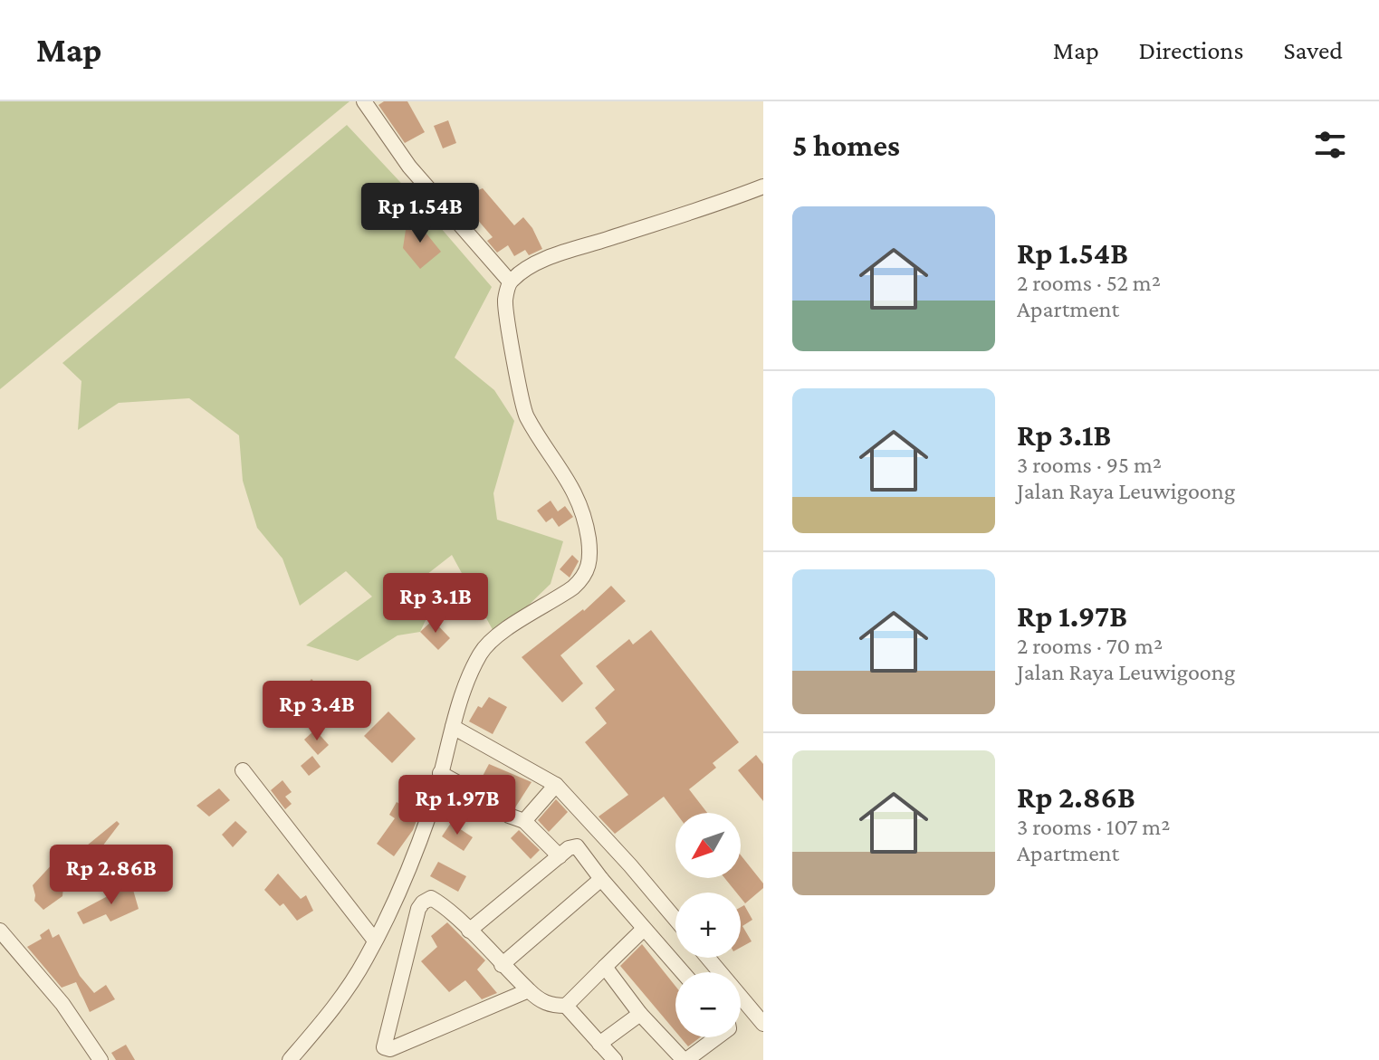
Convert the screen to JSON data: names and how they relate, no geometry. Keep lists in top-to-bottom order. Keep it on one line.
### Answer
{"north":"bottom left","page":{"header":"Map","nav":["Map","Directions","Saved"],"heading":"5 homes","price":["Rp 1.54B","Rp 3.1B","Rp 3.4B","Rp 1.97B","Rp 2.86B"],"list":[{"name":"Rp 1.54B","note":"2 rooms · 52 m² · Apartment"},{"name":"Rp 3.1B","note":"3 rooms · 95 m² · Jalan Raya Leuwigoong"},{"name":"Rp 1.97B","note":"2 rooms · 70 m² · Jalan Raya Leuwigoong"},{"name":"Rp 2.86B","note":"3 rooms · 107 m² · Apartment"}],"map_buttons":["+","−"]}}
